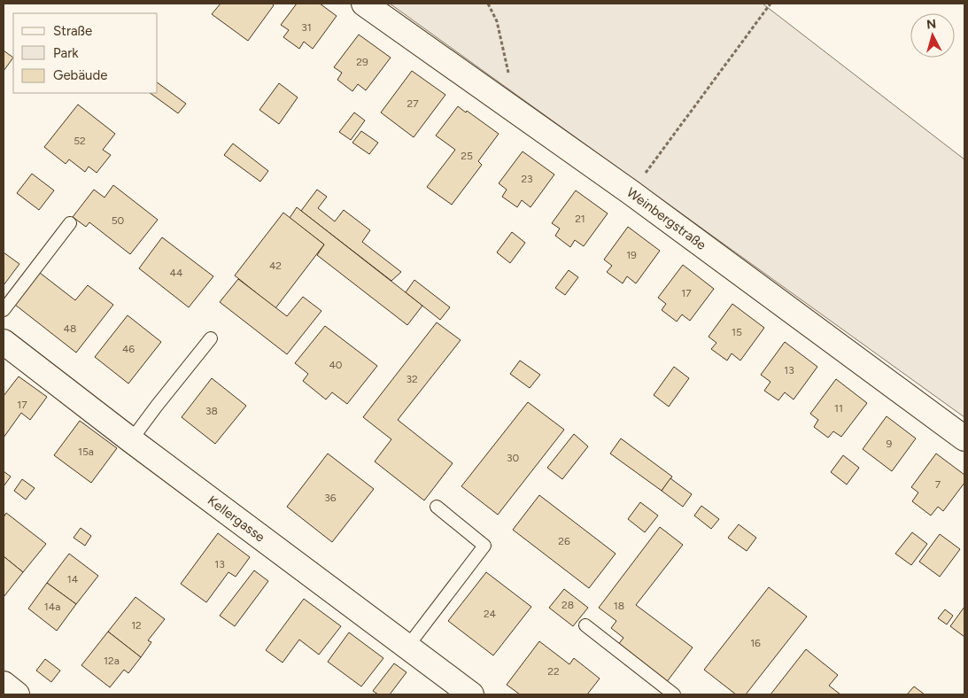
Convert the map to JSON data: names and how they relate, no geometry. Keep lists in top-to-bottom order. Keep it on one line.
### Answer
{"streets":{"street":["Weinbergstraße","Kellergasse"]},"house_numbers":["31","29","27","52","25","23","21","50","19","42","44","17","48","15","46","40","13","32","17","11","38","9","15a","30","7","36","26","13","14","28","18","14a","24","12","16","12a","22"],"legend":["Straße","Park","Gebäude"],"north":"top"}
